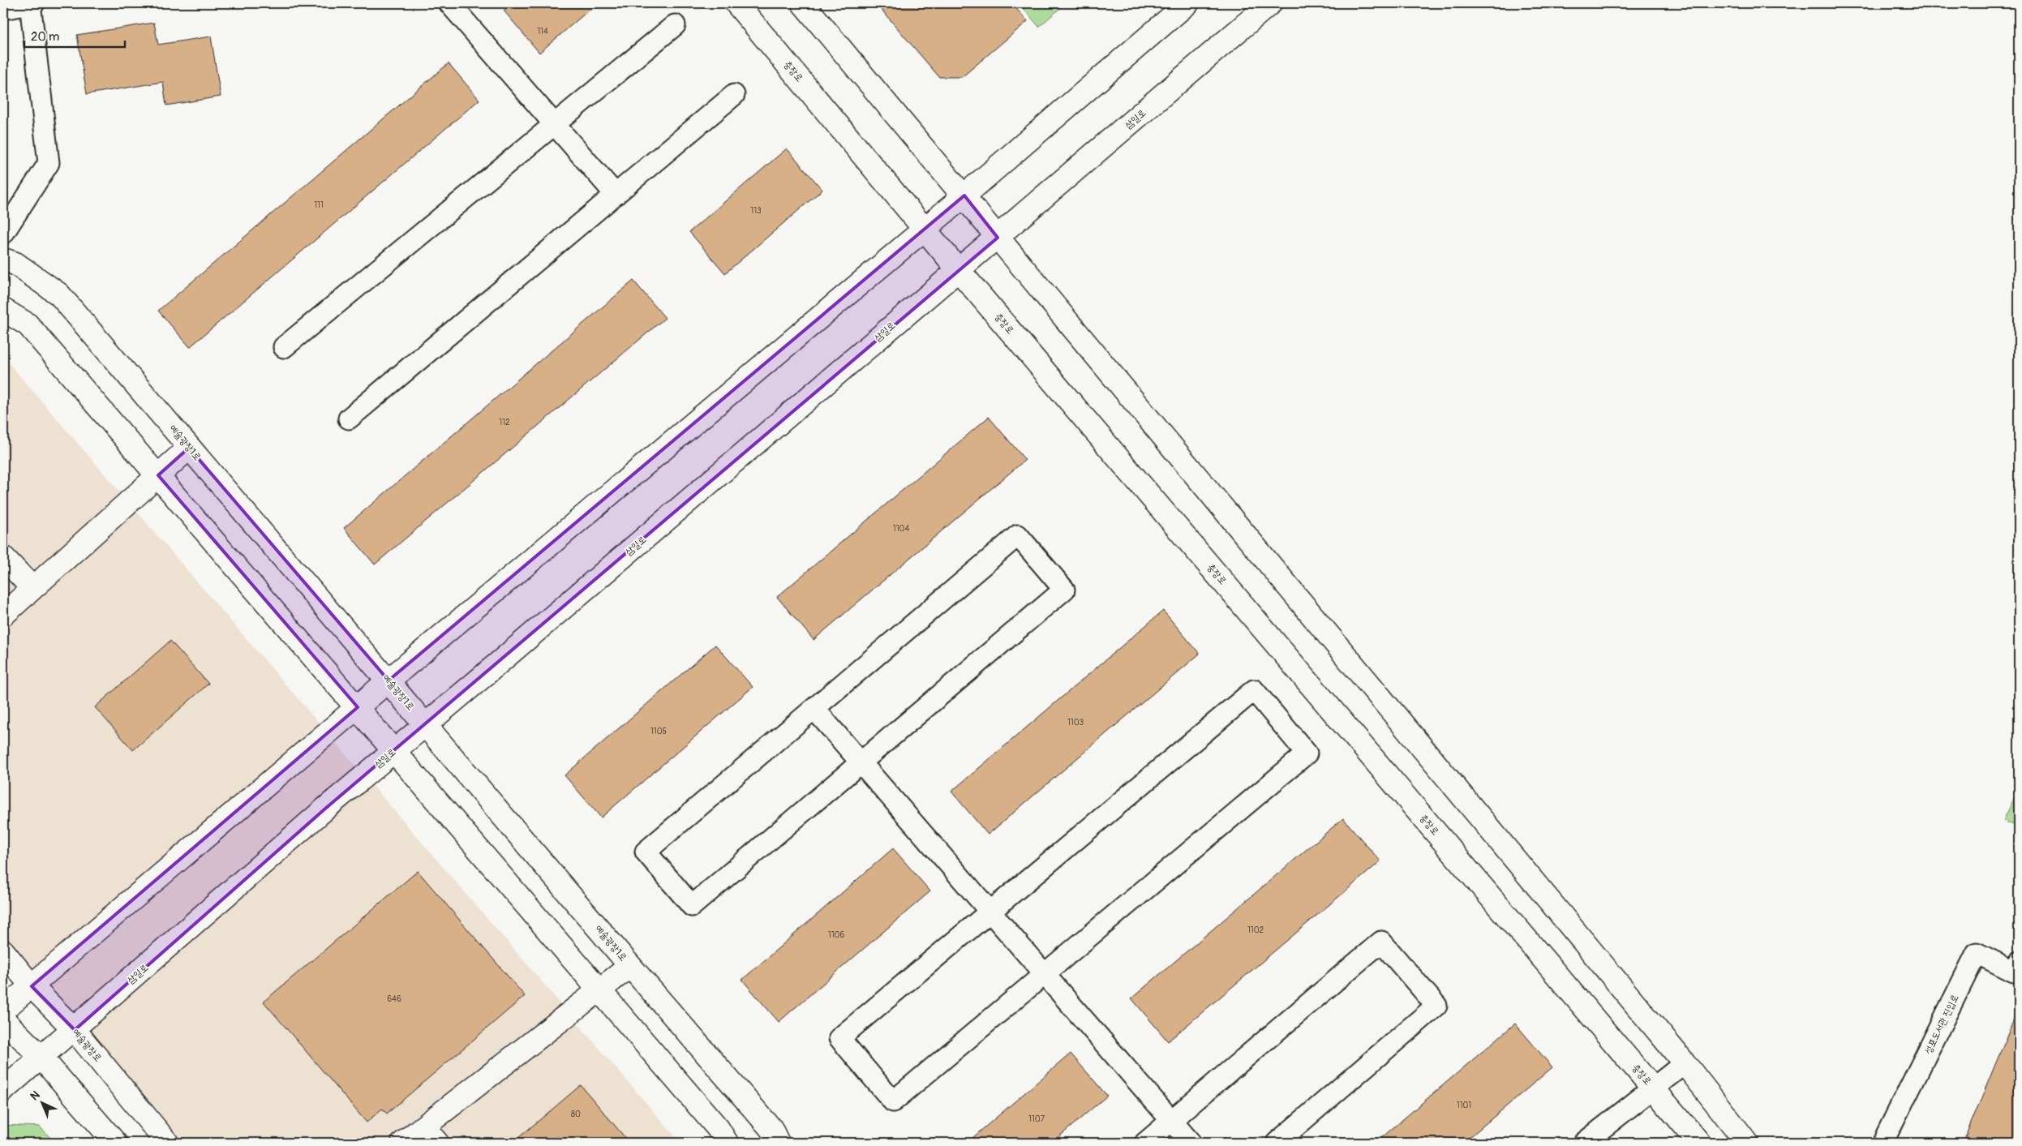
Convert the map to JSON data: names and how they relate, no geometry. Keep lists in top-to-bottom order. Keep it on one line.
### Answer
{"streets":{"street":["충장로","삼일로","예술광장1로","예술광장로"],"lane":["성포도서관 진입로"]},"crossings":[["충장로","삼일로"],["삼일로","예술광장1로"],["삼일로","예술광장로"]],"house_numbers":["114","111","113","112","1104","1103","1105","1102","1106","646","1101","80","1107"],"scale_bar":"20 m","north":"top left"}
